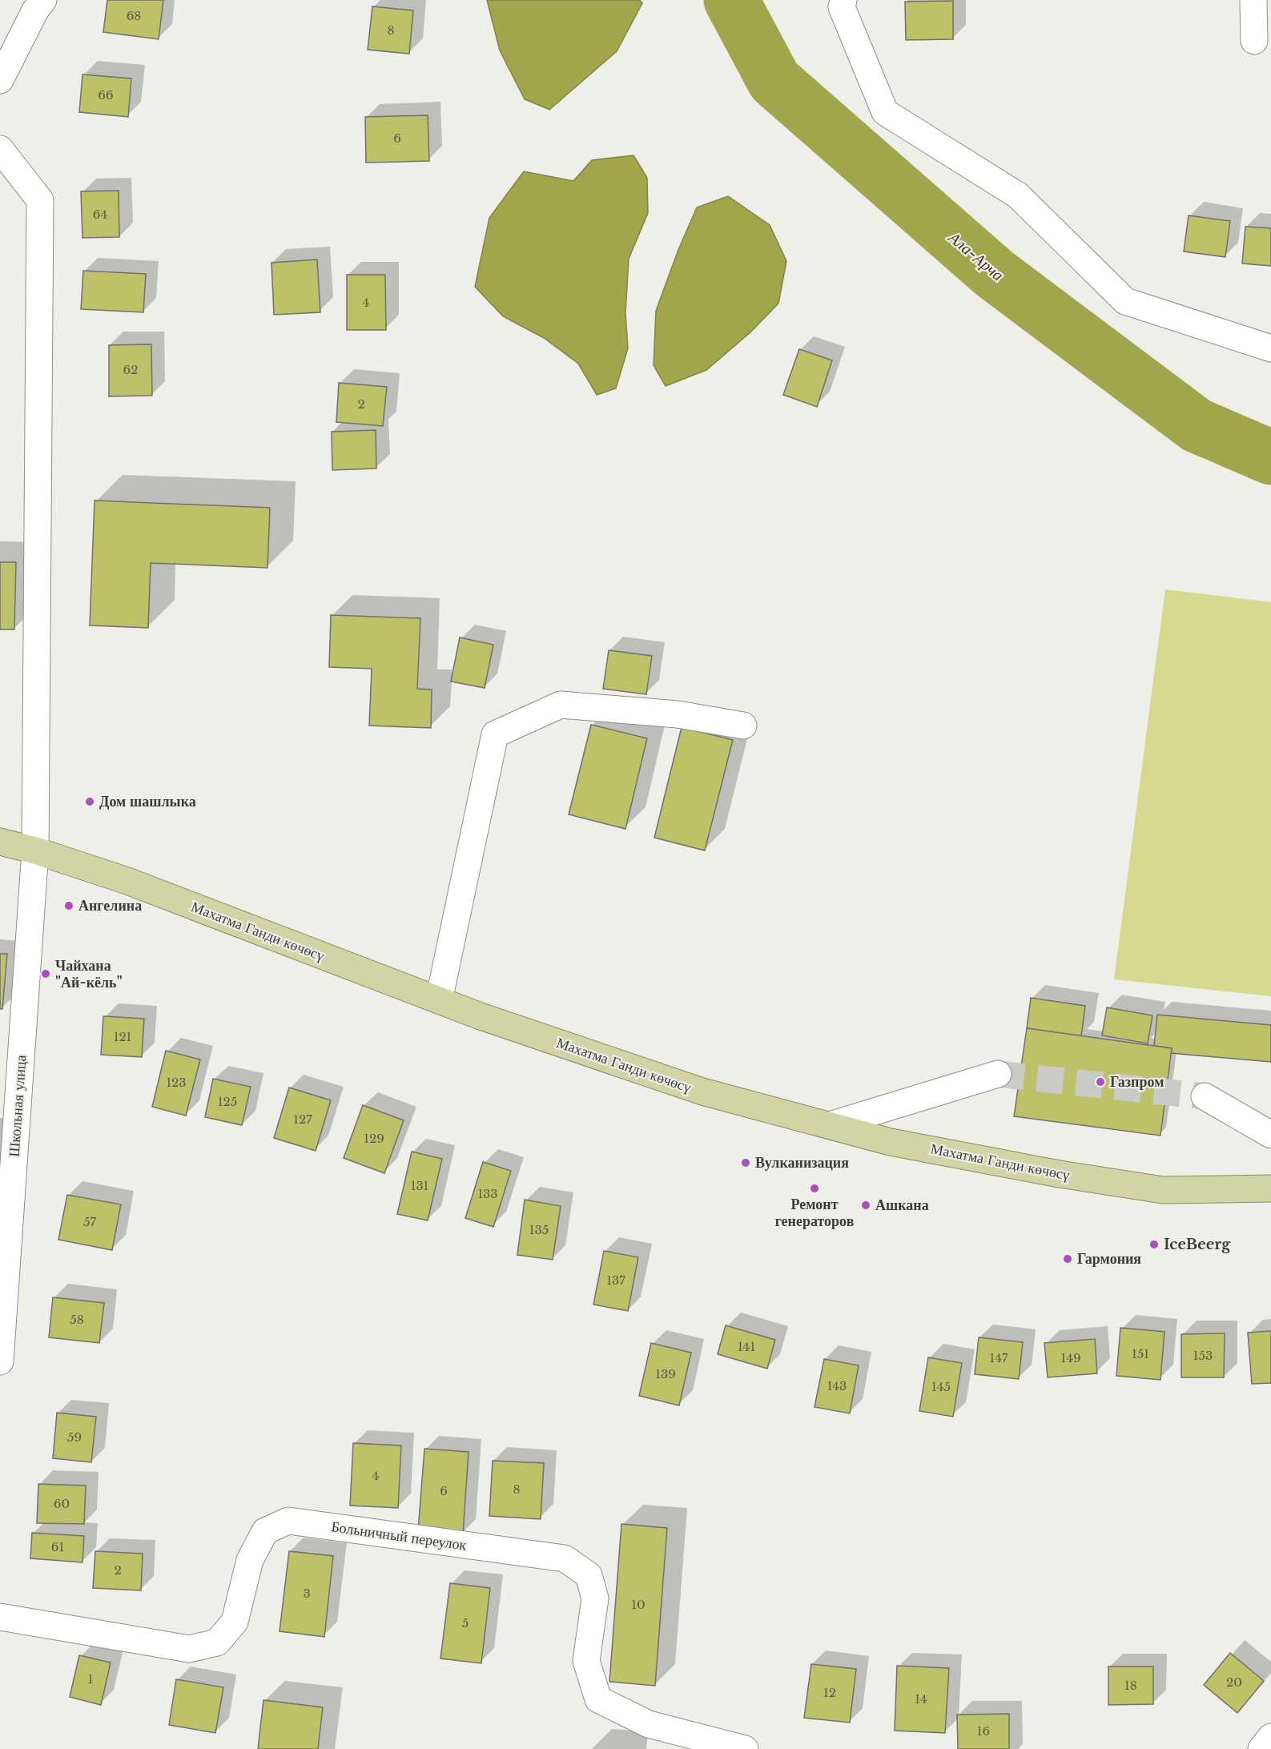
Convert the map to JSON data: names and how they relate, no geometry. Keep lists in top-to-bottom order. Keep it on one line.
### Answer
{"streets":{"main road":["Махатма Ганди көчөсү"],"street":["Школьная улица","Больничный переулок"]},"crossings":[["Махатма Ганди көчөсү","Школьная улица"]],"water":["Ала-Арча"],"places":["Дом шашлыка","Ангелина","Чайхана \"Ай-кёль\"","Газпром","Вулканизация","Ремонт генераторов","Ашкана","IceBeerg","Гармония"],"house_numbers":["68","8","66","6","64","4","62","2","121","123","125","127","129","131","133","57","135","137","58","141","151","153","147","149","139","143","145","59","4","8","6","60","61","2","3","10","5","1","20","18","12","14","16"]}
